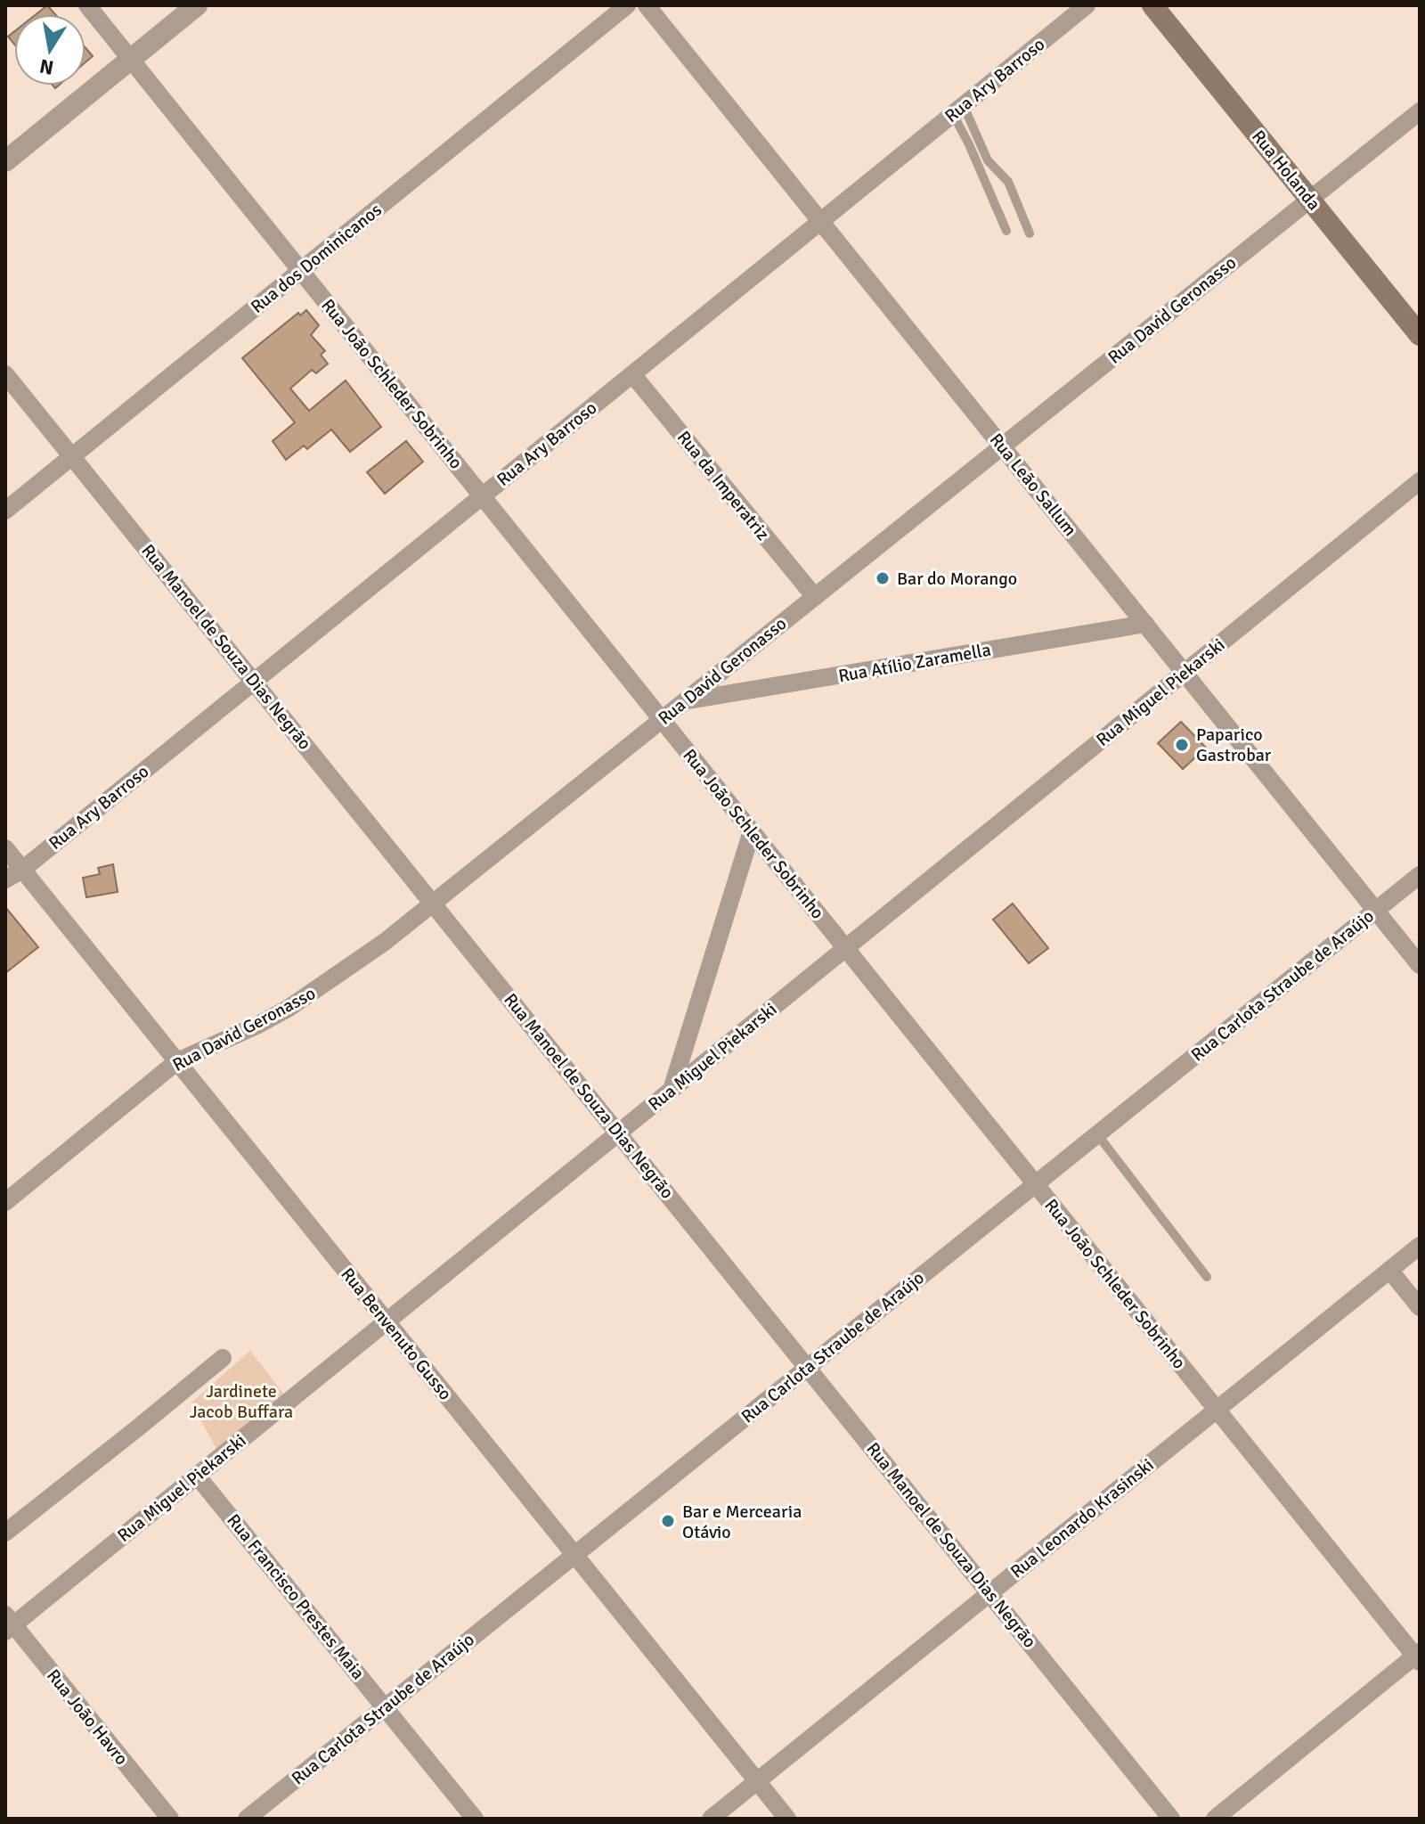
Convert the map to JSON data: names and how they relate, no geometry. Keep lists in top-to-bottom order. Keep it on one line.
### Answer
{"streets":{"main road":["Rua Holanda"],"street":["Rua Ary Barroso","Rua dos Dominicanos","Rua David Geronasso","Rua João Schleder Sobrinho","Rua Leão Sallum","Rua da Imperatriz","Rua Manoel de Souza Dias Negrão","Rua Atílio Zaramella","Rua Miguel Piekarski","Rua Carlota Straube de Araújo","Rua Benvenuto Gusso","Rua Leonardo Krasinski","Rua Francisco Prestes Maia","Rua João Havro"]},"crossings":[["Rua Ary Barroso","Rua João Schleder Sobrinho"],["Rua Ary Barroso","Rua Leão Sallum"],["Rua Ary Barroso","Rua da Imperatriz"],["Rua Ary Barroso","Rua Manoel de Souza Dias Negrão"],["Rua Ary Barroso","Rua Benvenuto Gusso"],["Rua Holanda","Rua David Geronasso"],["Rua dos Dominicanos","Rua João Schleder Sobrinho"],["Rua dos Dominicanos","Rua Manoel de Souza Dias Negrão"],["Rua David Geronasso","Rua João Schleder Sobrinho"],["Rua David Geronasso","Rua Leão Sallum"],["Rua David Geronasso","Rua da Imperatriz"],["Rua David Geronasso","Rua Manoel de Souza Dias Negrão"],["Rua David Geronasso","Rua Atílio Zaramella"],["Rua David Geronasso","Rua Benvenuto Gusso"],["Rua João Schleder Sobrinho","Rua Miguel Piekarski"],["Rua João Schleder Sobrinho","Rua Carlota Straube de Araújo"],["Rua João Schleder Sobrinho","Rua Leonardo Krasinski"],["Rua Leão Sallum","Rua Atílio Zaramella"],["Rua Leão Sallum","Rua Miguel Piekarski"],["Rua Leão Sallum","Rua Carlota Straube de Araújo"],["Rua Manoel de Souza Dias Negrão","Rua Miguel Piekarski"],["Rua Manoel de Souza Dias Negrão","Rua Carlota Straube de Araújo"],["Rua Manoel de Souza Dias Negrão","Rua Leonardo Krasinski"],["Rua Miguel Piekarski","Rua Benvenuto Gusso"],["Rua Miguel Piekarski","Rua Francisco Prestes Maia"],["Rua Miguel Piekarski","Rua João Havro"],["Rua Carlota Straube de Araújo","Rua Benvenuto Gusso"],["Rua Carlota Straube de Araújo","Rua Francisco Prestes Maia"],["Rua Benvenuto Gusso","Rua Leonardo Krasinski"]],"parks":["Jardinete Jacob Buffara"],"places":["Bar do Morango","Paparico Gastrobar","Bar e Mercearia Otávio"],"north":"bottom"}
